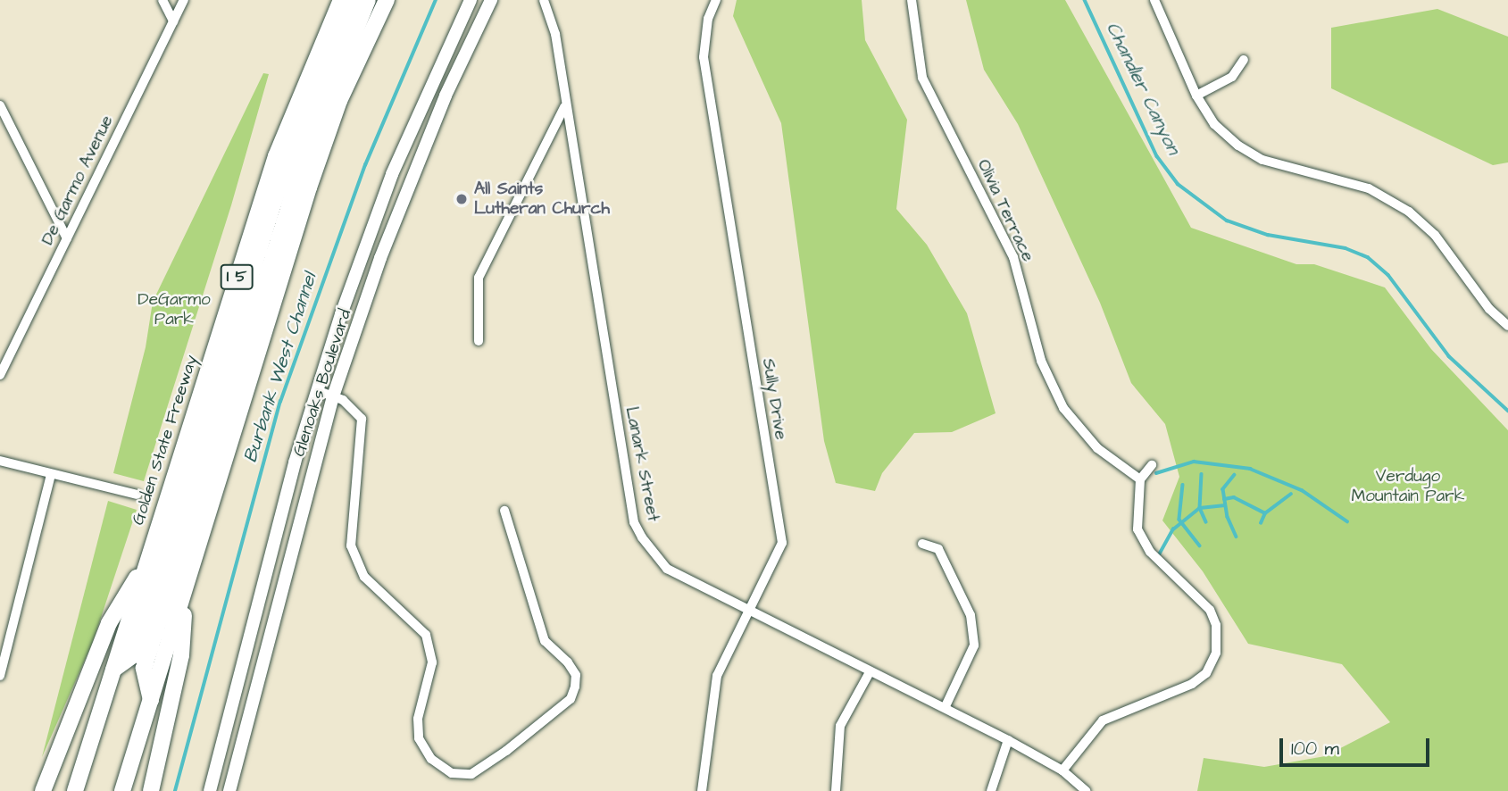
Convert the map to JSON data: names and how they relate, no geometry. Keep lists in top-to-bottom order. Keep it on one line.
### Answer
{"streets":{"highway":["I 5","Golden State Freeway"],"main road":["Glenoaks Boulevard"],"street":["De Garmo Avenue","Olivia Terrace","Sully Drive","Lanark Street"]},"crossings":[["Sully Drive","Lanark Street"]],"water":["Chandler Canyon","Burbank West Channel"],"parks":["DeGarmo Park","Verdugo Mountain Park"],"places":["All Saints Lutheran Church"],"scale_bar":"100 m"}
